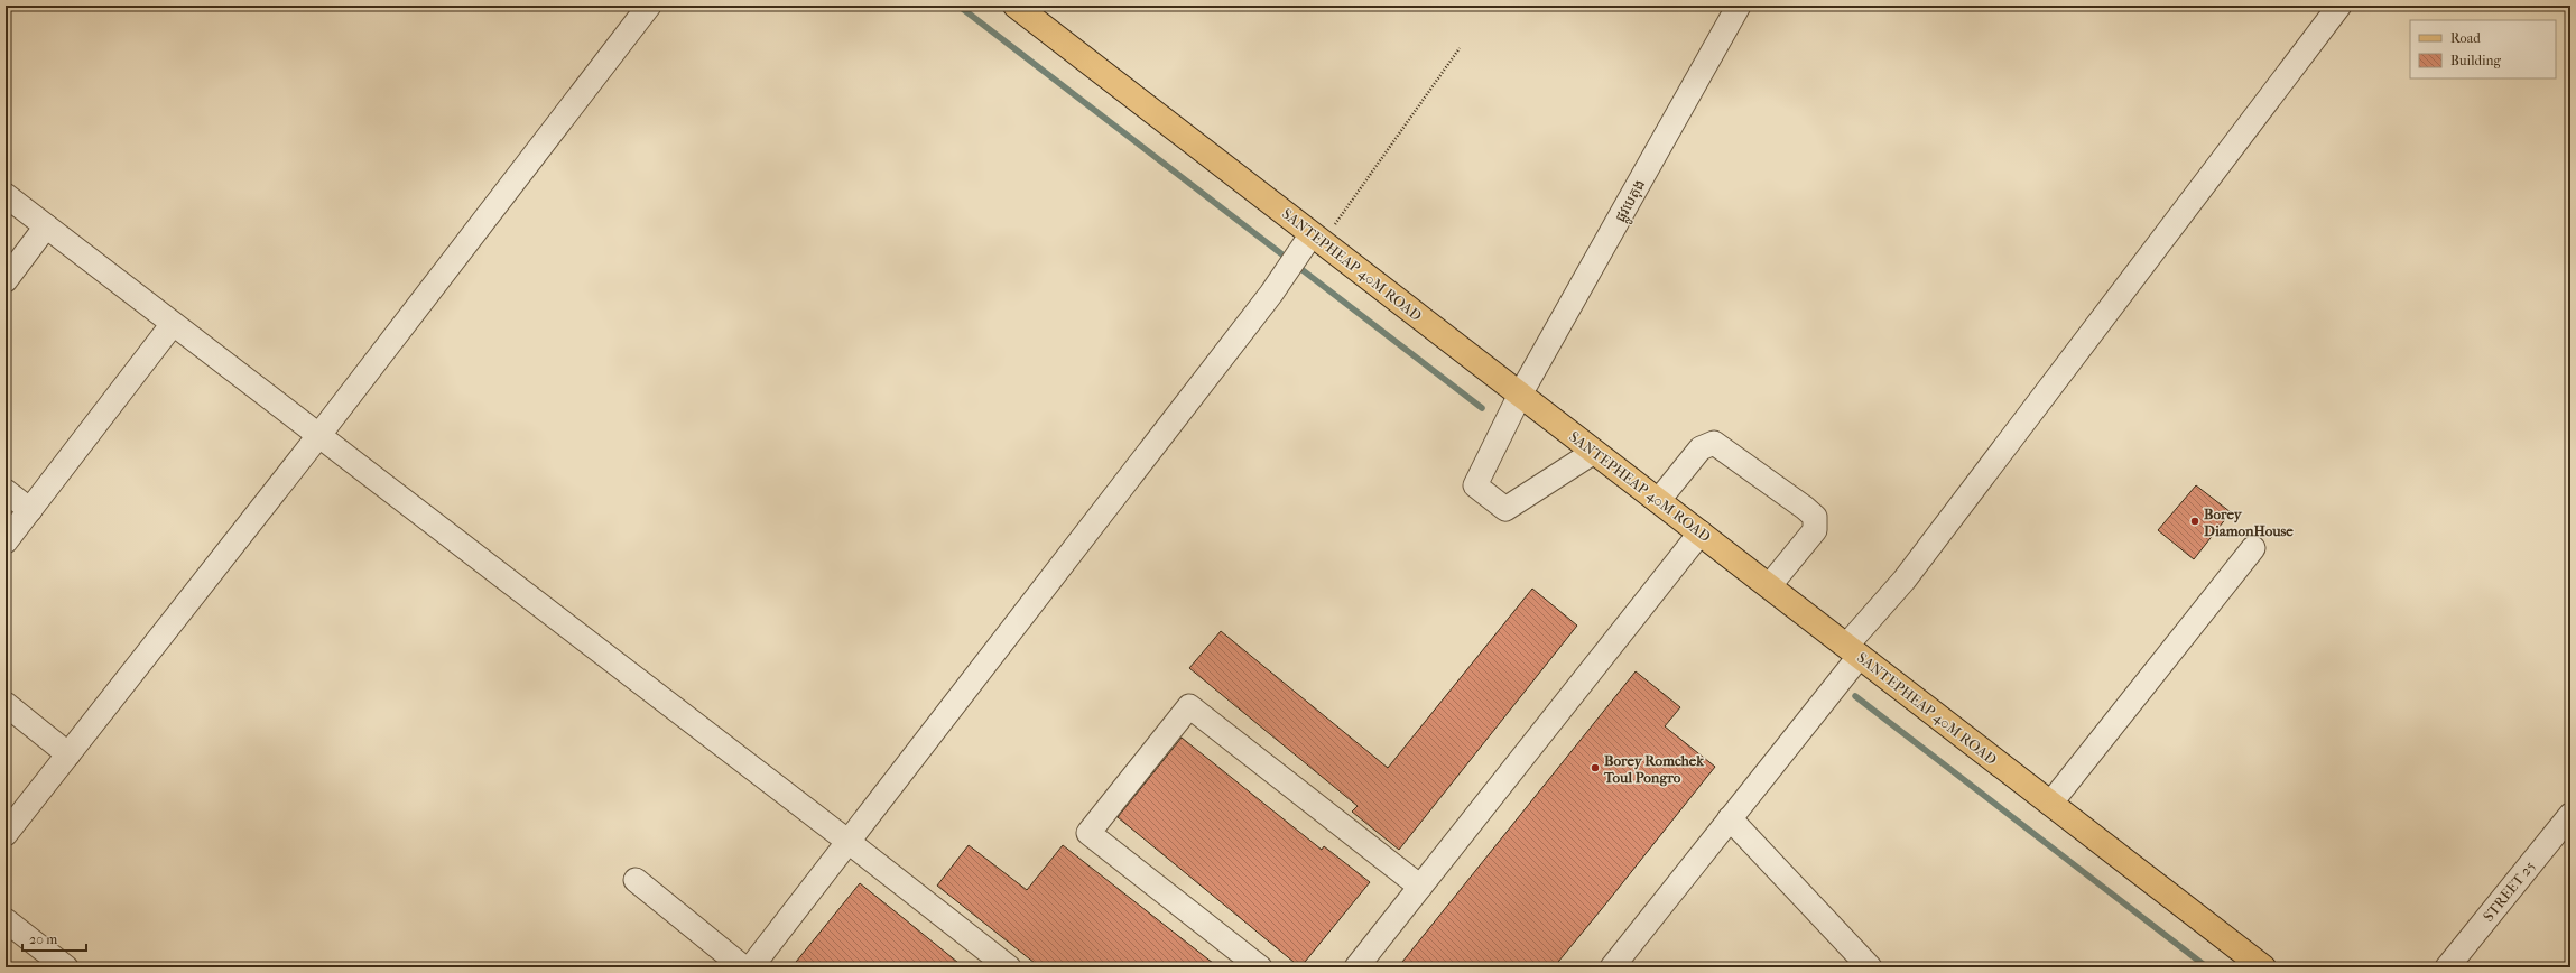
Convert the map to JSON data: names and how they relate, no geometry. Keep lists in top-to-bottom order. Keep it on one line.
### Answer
{"streets":{"main road":["SANTEPHEAP 40M ROAD"],"street":["ផ្លូវបេតុង","STREET 25"]},"crossings":[["ផ្លូវបេតុង","SANTEPHEAP 40M ROAD"]],"places":["Borey DiamonHouse","Borey Romchek Toul Pongro"],"legend":["Road","Building"],"scale_bar":"20 m"}
